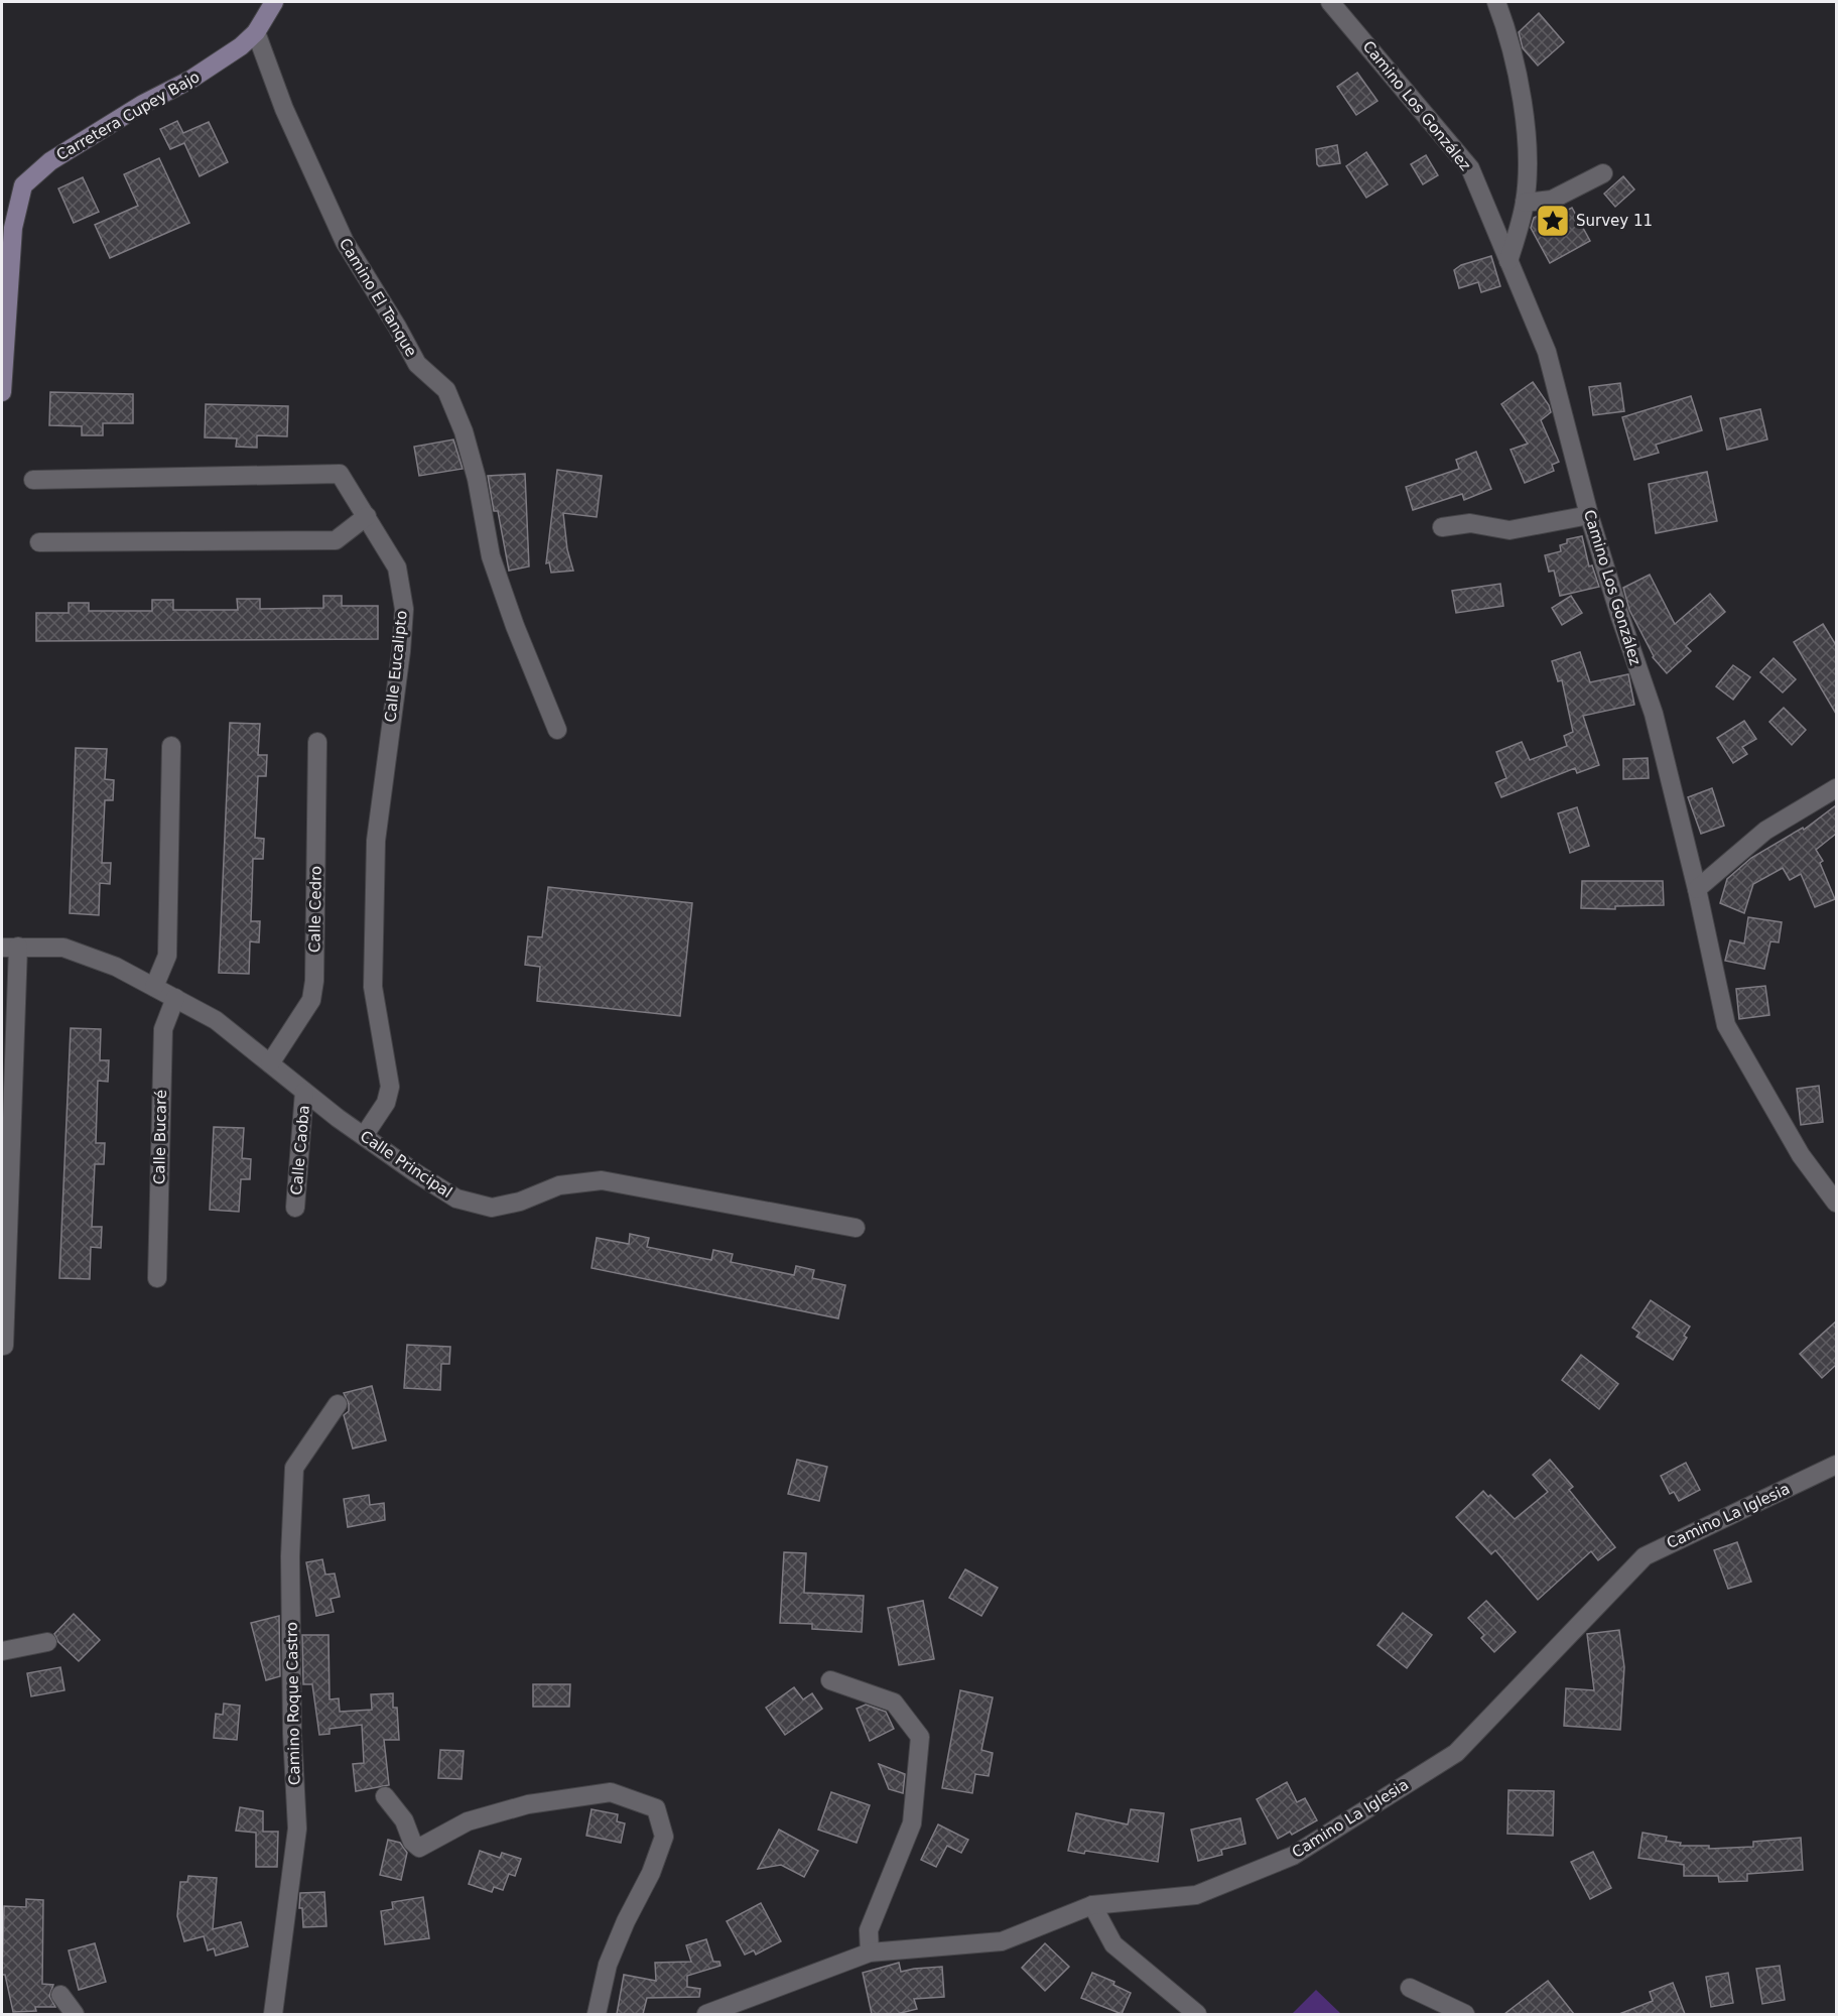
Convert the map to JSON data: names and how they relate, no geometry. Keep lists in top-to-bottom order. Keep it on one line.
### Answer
{"streets":{"street":["Camino Los González","Carretera Cupey Bajo","Camino El Tanque","Calle Eucalipto","Calle Cedro","Calle Bucaré","Calle Caoba","Calle Principal","Camino La Iglesia","Camino Roque Castro"]},"crossings":[["Carretera Cupey Bajo","Camino El Tanque"],["Calle Eucalipto","Calle Principal"],["Calle Cedro","Calle Principal"],["Calle Bucaré","Calle Principal"],["Calle Caoba","Calle Principal"]],"places":{"place":["Survey 11"]}}
